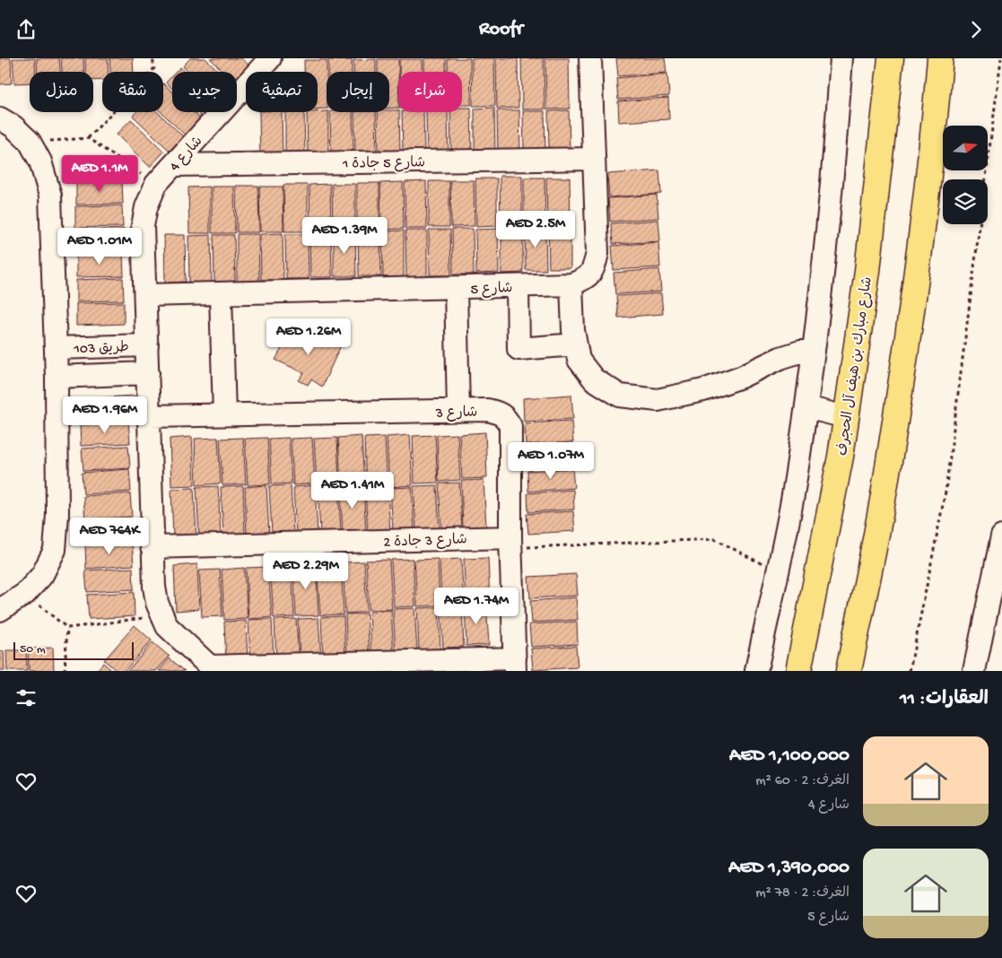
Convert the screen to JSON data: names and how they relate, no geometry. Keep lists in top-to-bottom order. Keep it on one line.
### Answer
{"streets":{"main road":["شارع مبارك بن هيف آل الحجرف"],"street":["شارع 4","شارع 5 جادة 1","شارع 5","طريق 103","شارع 3","شارع 3 جادة 2"]},"crossings":[["شارع 4","شارع 5 جادة 1"],["شارع 4","شارع 5"],["شارع 4","طريق 103"],["شارع 5 جادة 1","شارع 5"],["شارع 3","شارع 3 جادة 2"]],"scale_bar":"50 m","north":"right","page":{"header":"Roofr","chip":["شراء","إيجار","تصفية","جديد","شقة","منزل"],"price":["AED 1.1M","AED 2.5M","AED 1.39M","AED 1.01M","AED 1.26M","AED 1.96M","AED 1.07M","AED 1.41M","AED 764K","AED 2.29M","AED 1.74M"],"scale":"50 m","heading":"العقارات: 11","list":[{"name":"AED 1,100,000","note":"الغرف: 2 · 60 m² · شارع 4"},{"name":"AED 1,390,000","note":"الغرف: 2 · 78 m² · شارع 5"}]}}
